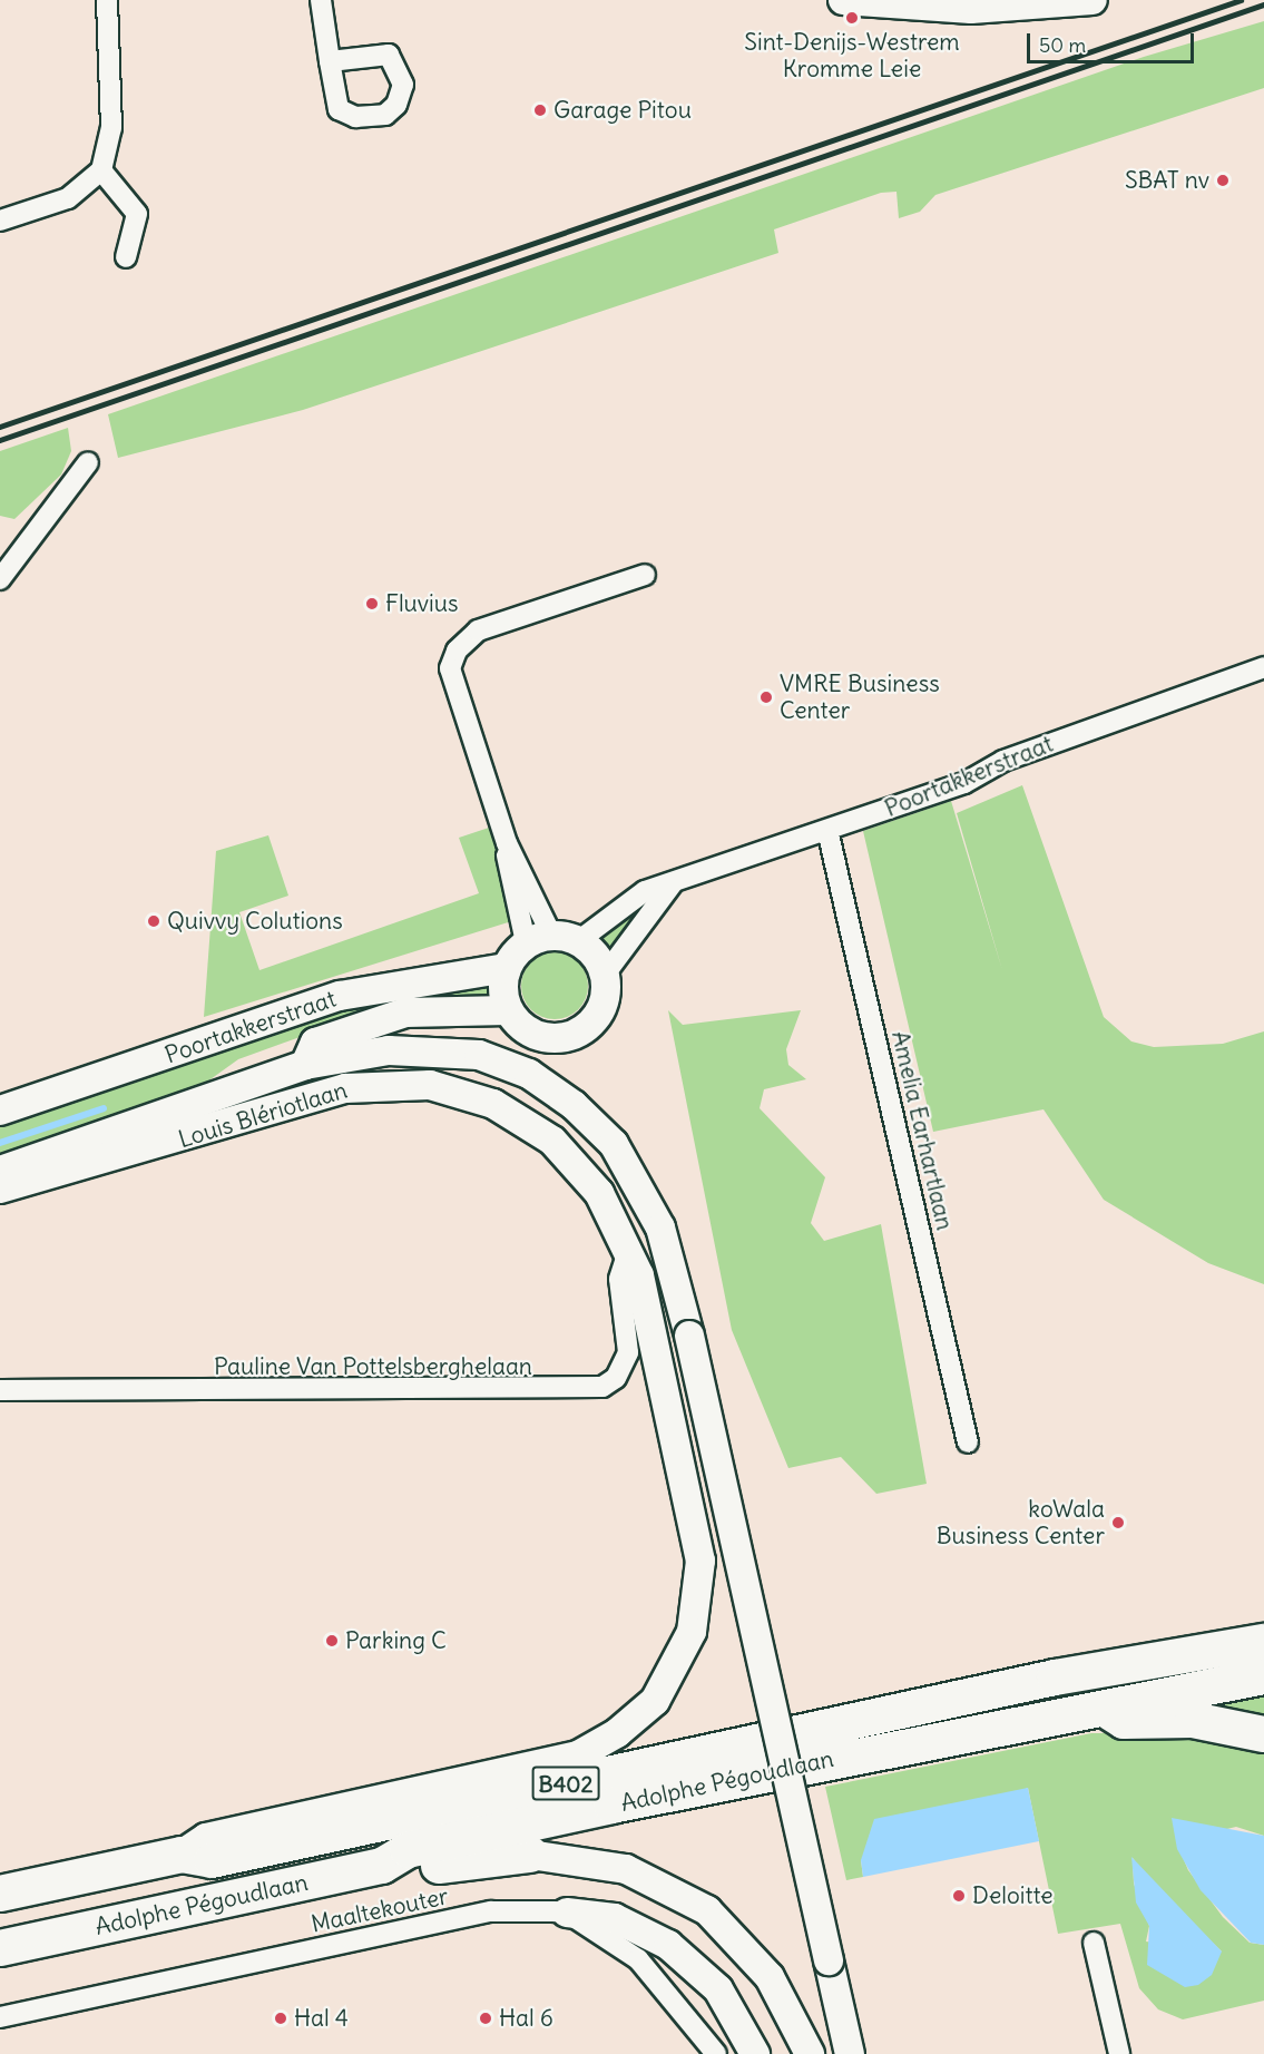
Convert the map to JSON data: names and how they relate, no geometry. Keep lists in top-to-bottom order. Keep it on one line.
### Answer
{"streets":{"highway":["Adolphe Pégoudlaan","B402"],"street":["Poortakkerstraat","Louis Blériotlaan","Amelia Earhartlaan","Pauline Van Pottelsberghelaan","Maaltekouter"]},"crossings":[["Poortakkerstraat","Louis Blériotlaan"],["Poortakkerstraat","Amelia Earhartlaan"],["Louis Blériotlaan","Pauline Van Pottelsberghelaan"],["Louis Blériotlaan","Adolphe Pégoudlaan"]],"places":["Sint-Denijs-Westrem Kromme Leie","Garage Pitou","SBAT nv","Fluvius","VMRE Business Center","Quivvy Colutions","koWala Business Center","Parking C","Deloitte","Hal 4","Hal 6"],"scale_bar":"50 m"}
